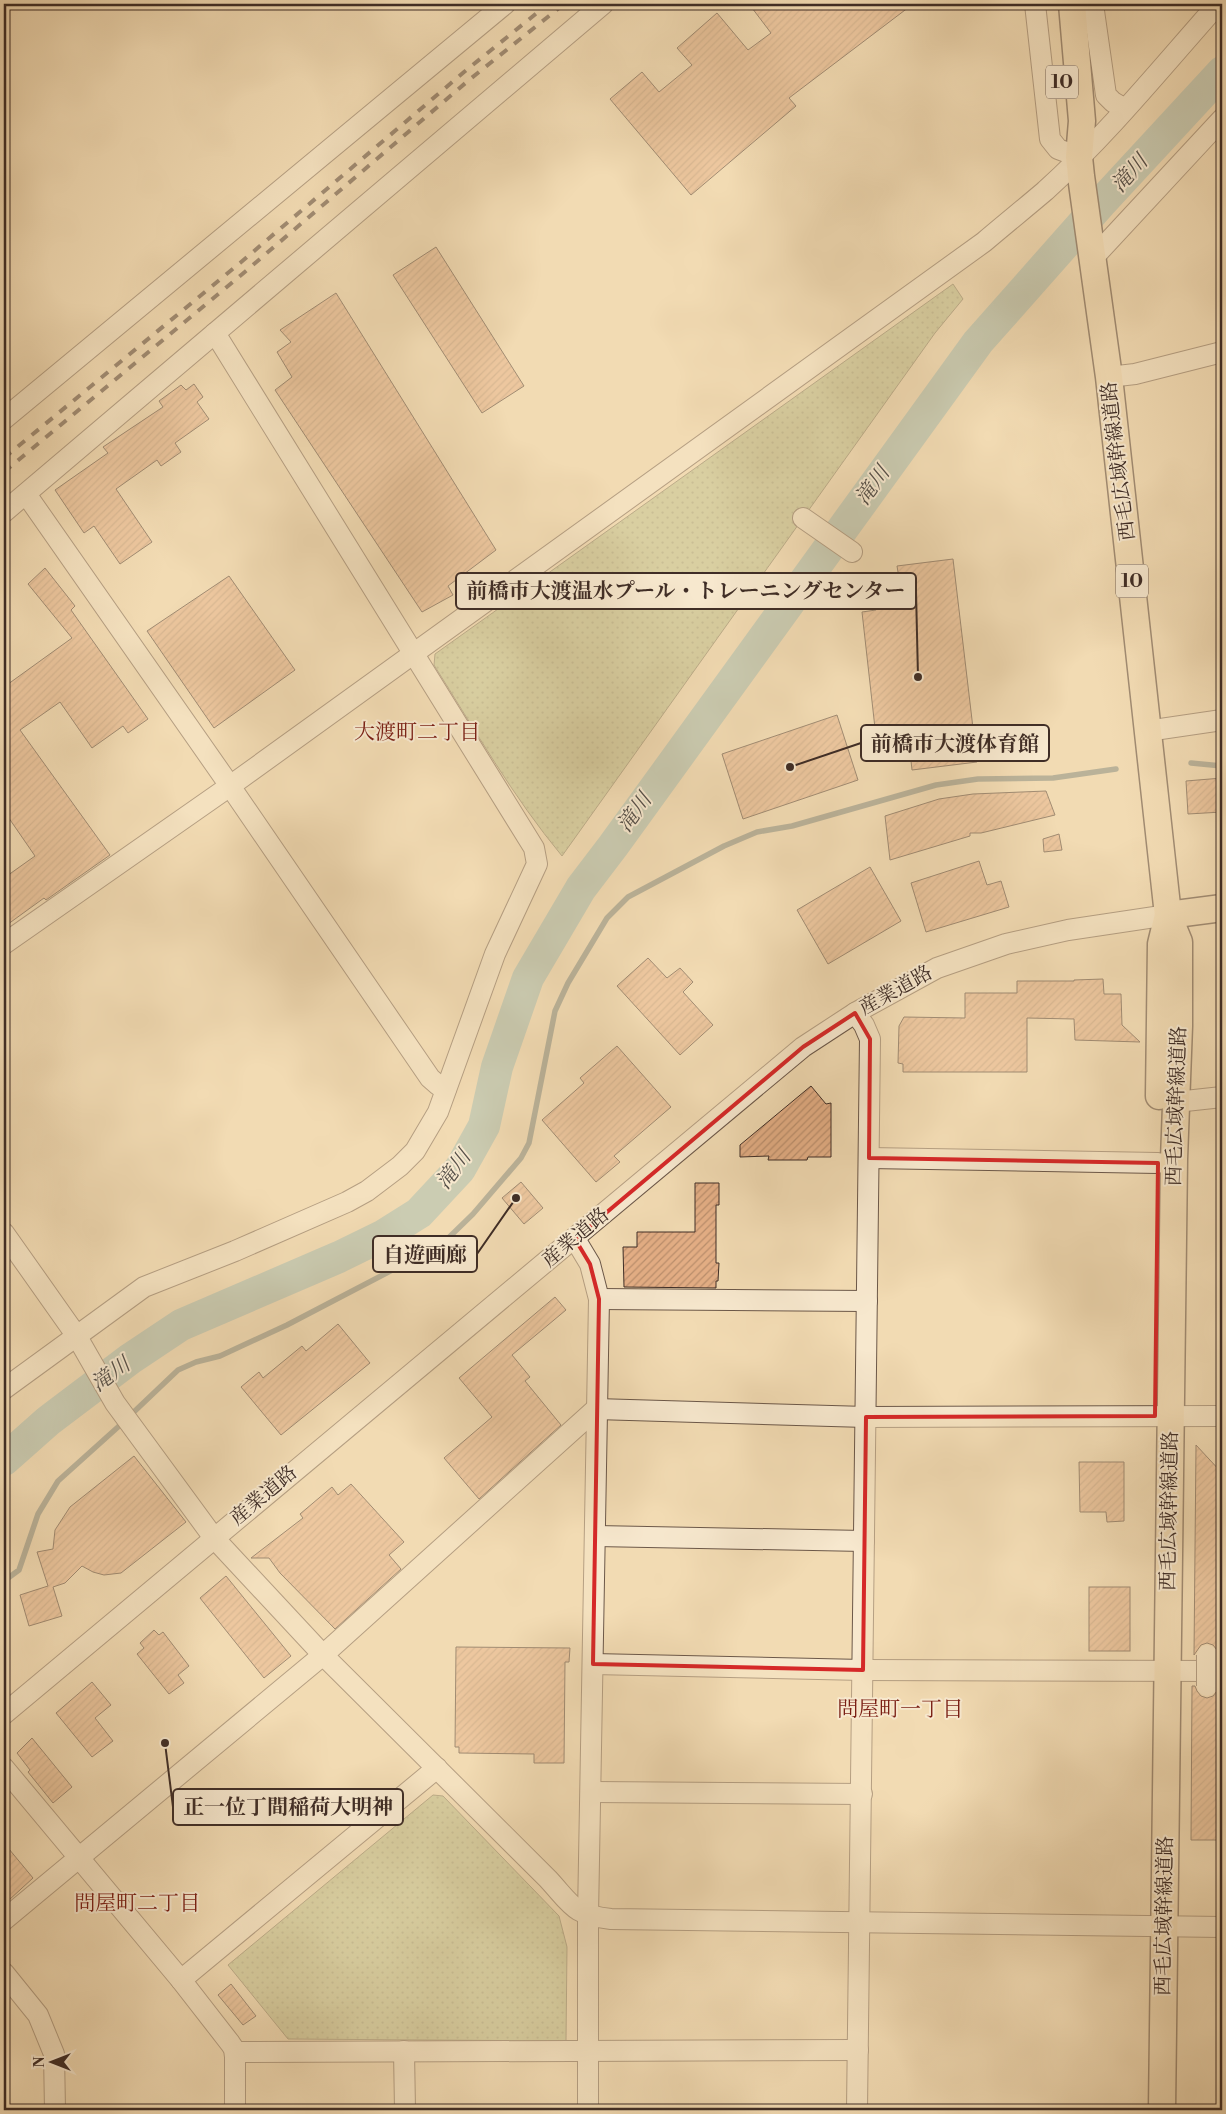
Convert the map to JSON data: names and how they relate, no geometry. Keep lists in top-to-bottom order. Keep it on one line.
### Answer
{"streets":{"main road":["10","西毛広域幹線道路","産業道路"]},"crossings":[["西毛広域幹線道路","産業道路"]],"districts":["大渡町二丁目","問屋町一丁目","問屋町二丁目"],"water":["滝川"],"places":["前橋市大渡温水プール・トレーニングセンター","前橋市大渡体育館","自遊画廊","正一位丁間稲荷大明神"],"north":"left"}
